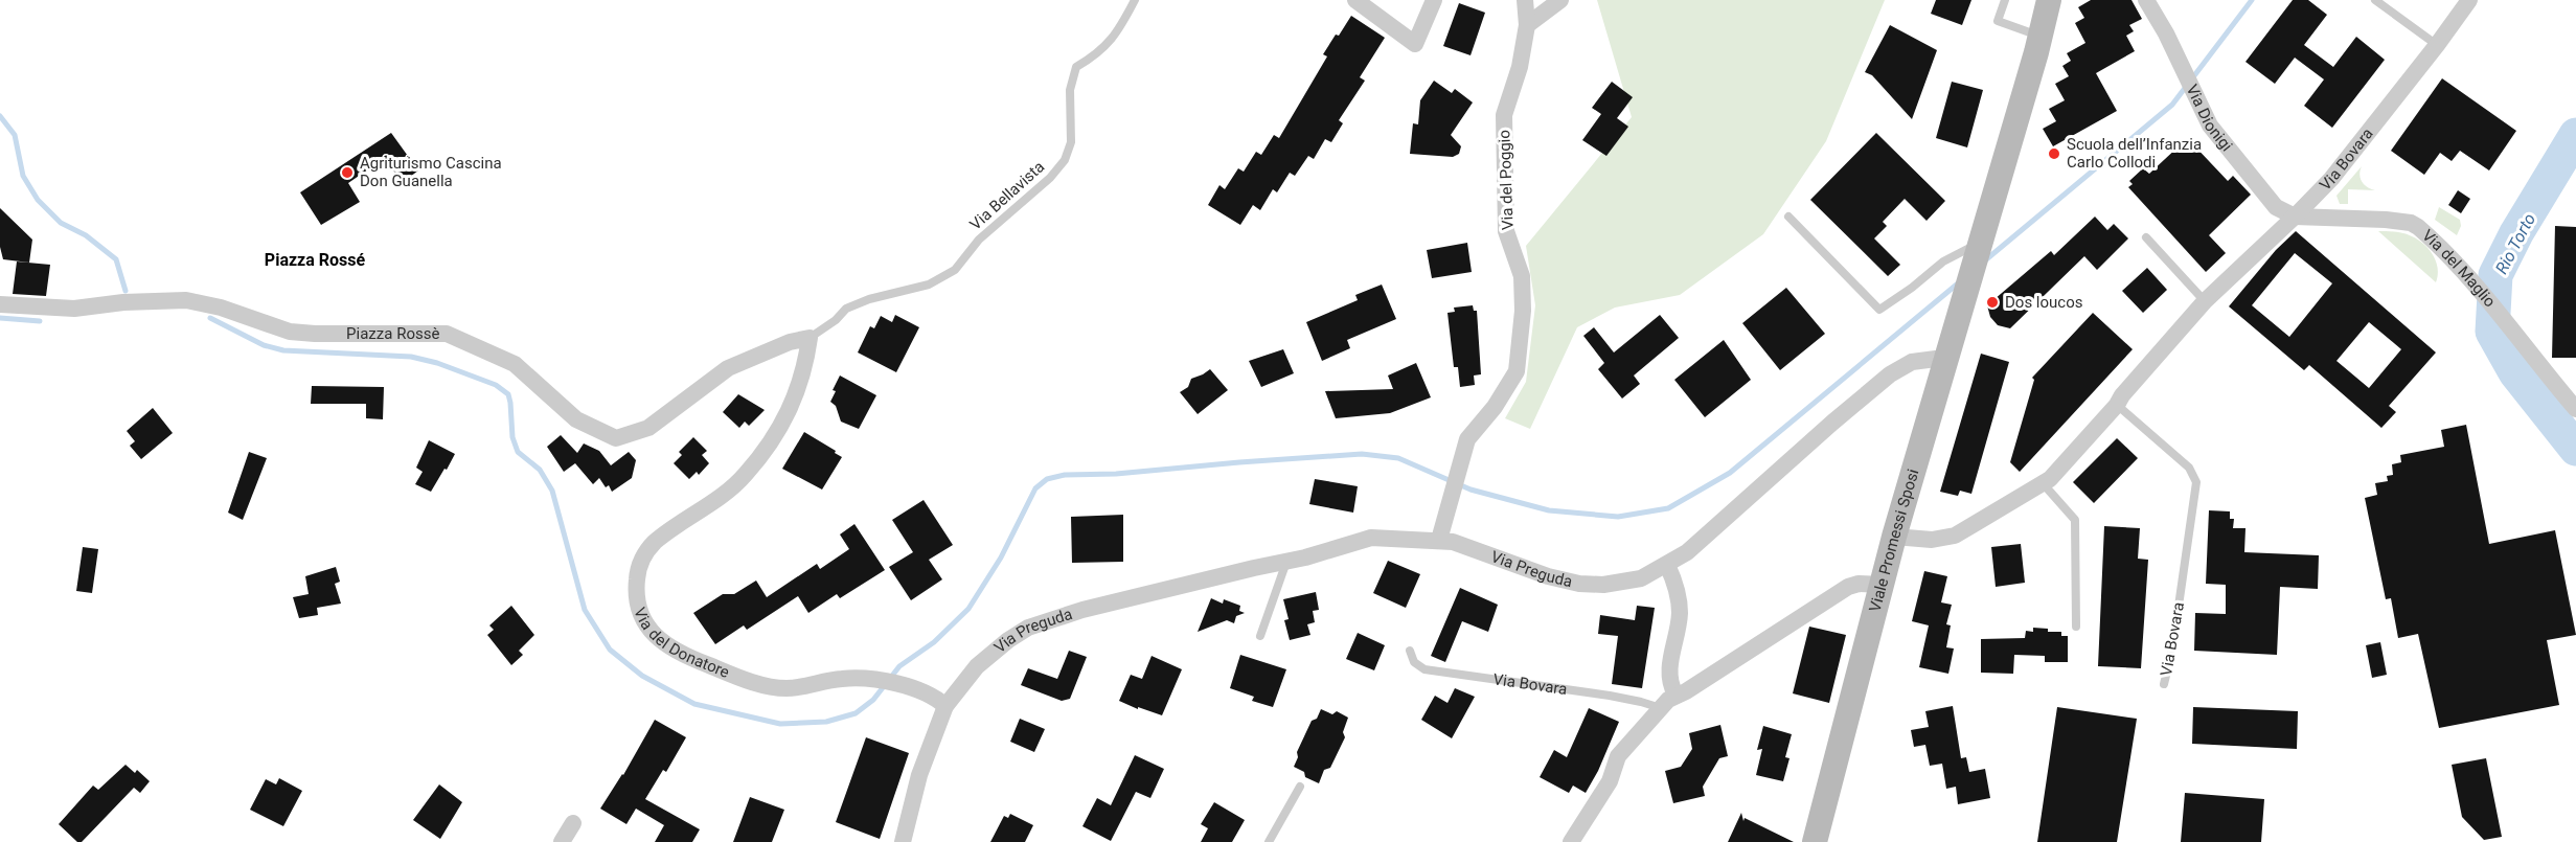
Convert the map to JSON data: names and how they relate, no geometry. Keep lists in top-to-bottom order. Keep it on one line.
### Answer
{"streets":{"main road":["Viale Promessi Sposi"],"street":["Via Dionigi","Via Bovara","Via del Poggio","Via del Maglio","Piazza Rossè","Via Preguda","Via del Donatore"],"lane":["Via Bellavista"]},"crossings":[["Via Dionigi","Via Bovara"],["Via Dionigi","Via del Maglio"],["Via Bovara","Via del Maglio"],["Via Bovara","Viale Promessi Sposi"],["Via del Poggio","Via Preguda"],["Via Bellavista","Piazza Rossè"],["Via Bellavista","Via del Donatore"],["Piazza Rossè","Via del Donatore"],["Viale Promessi Sposi","Via Preguda"],["Via Preguda","Via del Donatore"]],"districts":["Piazza Rossé"],"water":["Rio Torto"],"places":["Scuola dell’Infanzia Carlo Collodi","Agriturismo Cascina Don Guanella","Dos loucos"]}
